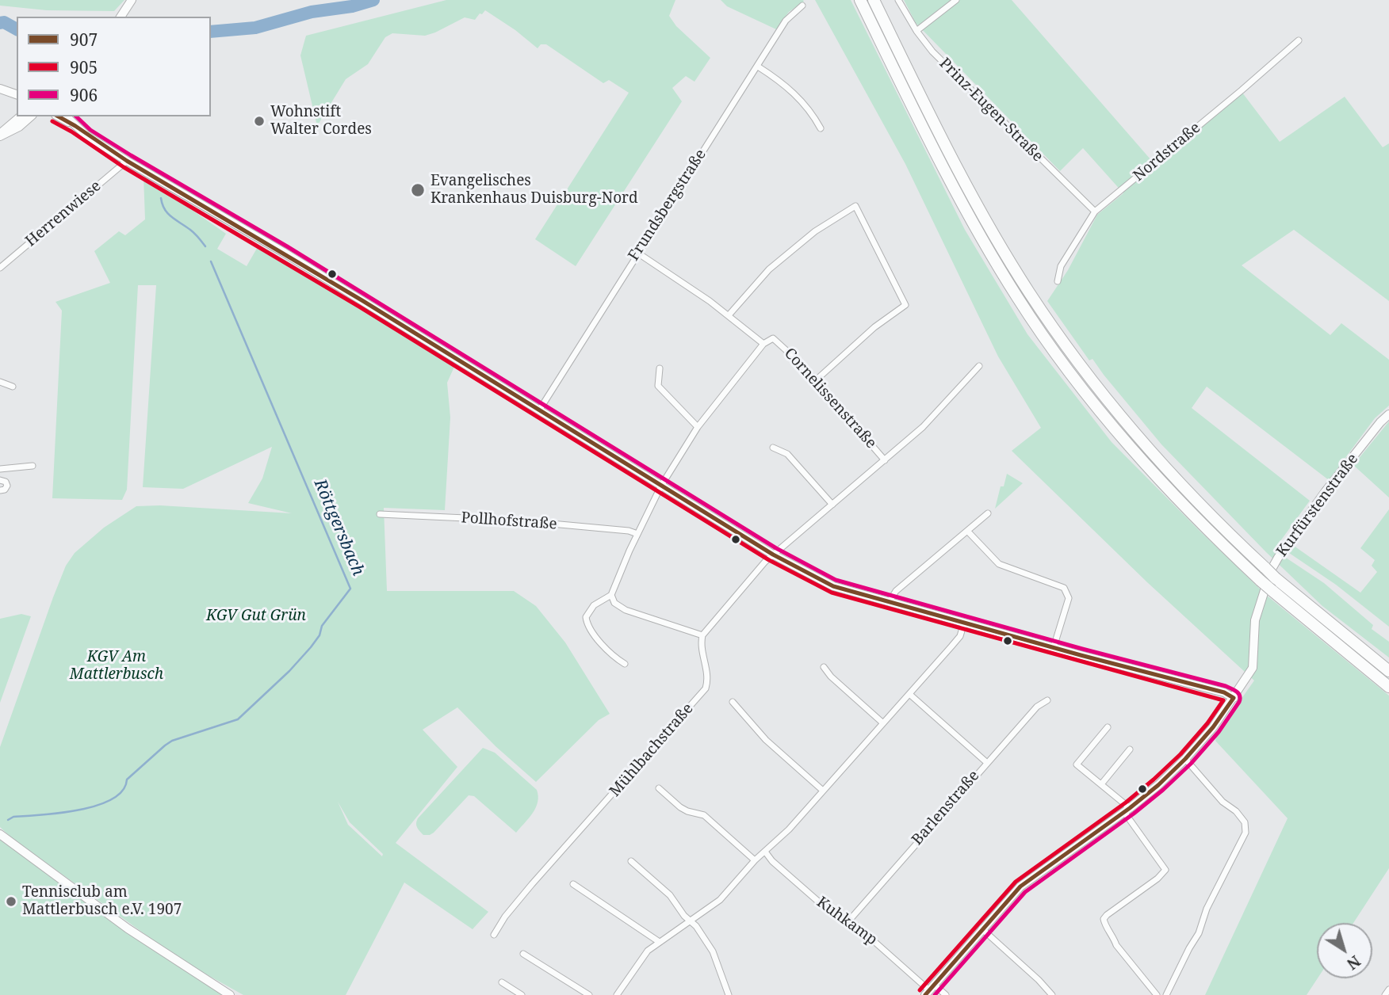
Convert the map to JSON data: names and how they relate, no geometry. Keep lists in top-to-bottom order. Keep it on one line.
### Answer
{"streets":{"street":["Prinz-Eugen-Straße","Nordstraße","Frundsbergstraße","Herrenwiese","Cornelissenstraße","Kurfürstenstraße","Pollhofstraße","Mühlbachstraße","Barlenstraße","Kuhkamp"]},"crossings":[["Prinz-Eugen-Straße","Nordstraße"],["Frundsbergstraße","Cornelissenstraße"],["Kurfürstenstraße","Kuhkamp"],["Barlenstraße","Kuhkamp"]],"water":["Röttgersbach"],"parks":["KGV Gut Grün","KGV Am Mattlerbusch"],"places":["Wohnstift Walter Cordes","Evangelisches Krankenhaus Duisburg-Nord","Tennisclub am Mattlerbusch e.V. 1907"],"lines":["transit line 907","transit line 906","transit line 905"],"legend":["907","905","906"],"north":"bottom right"}
